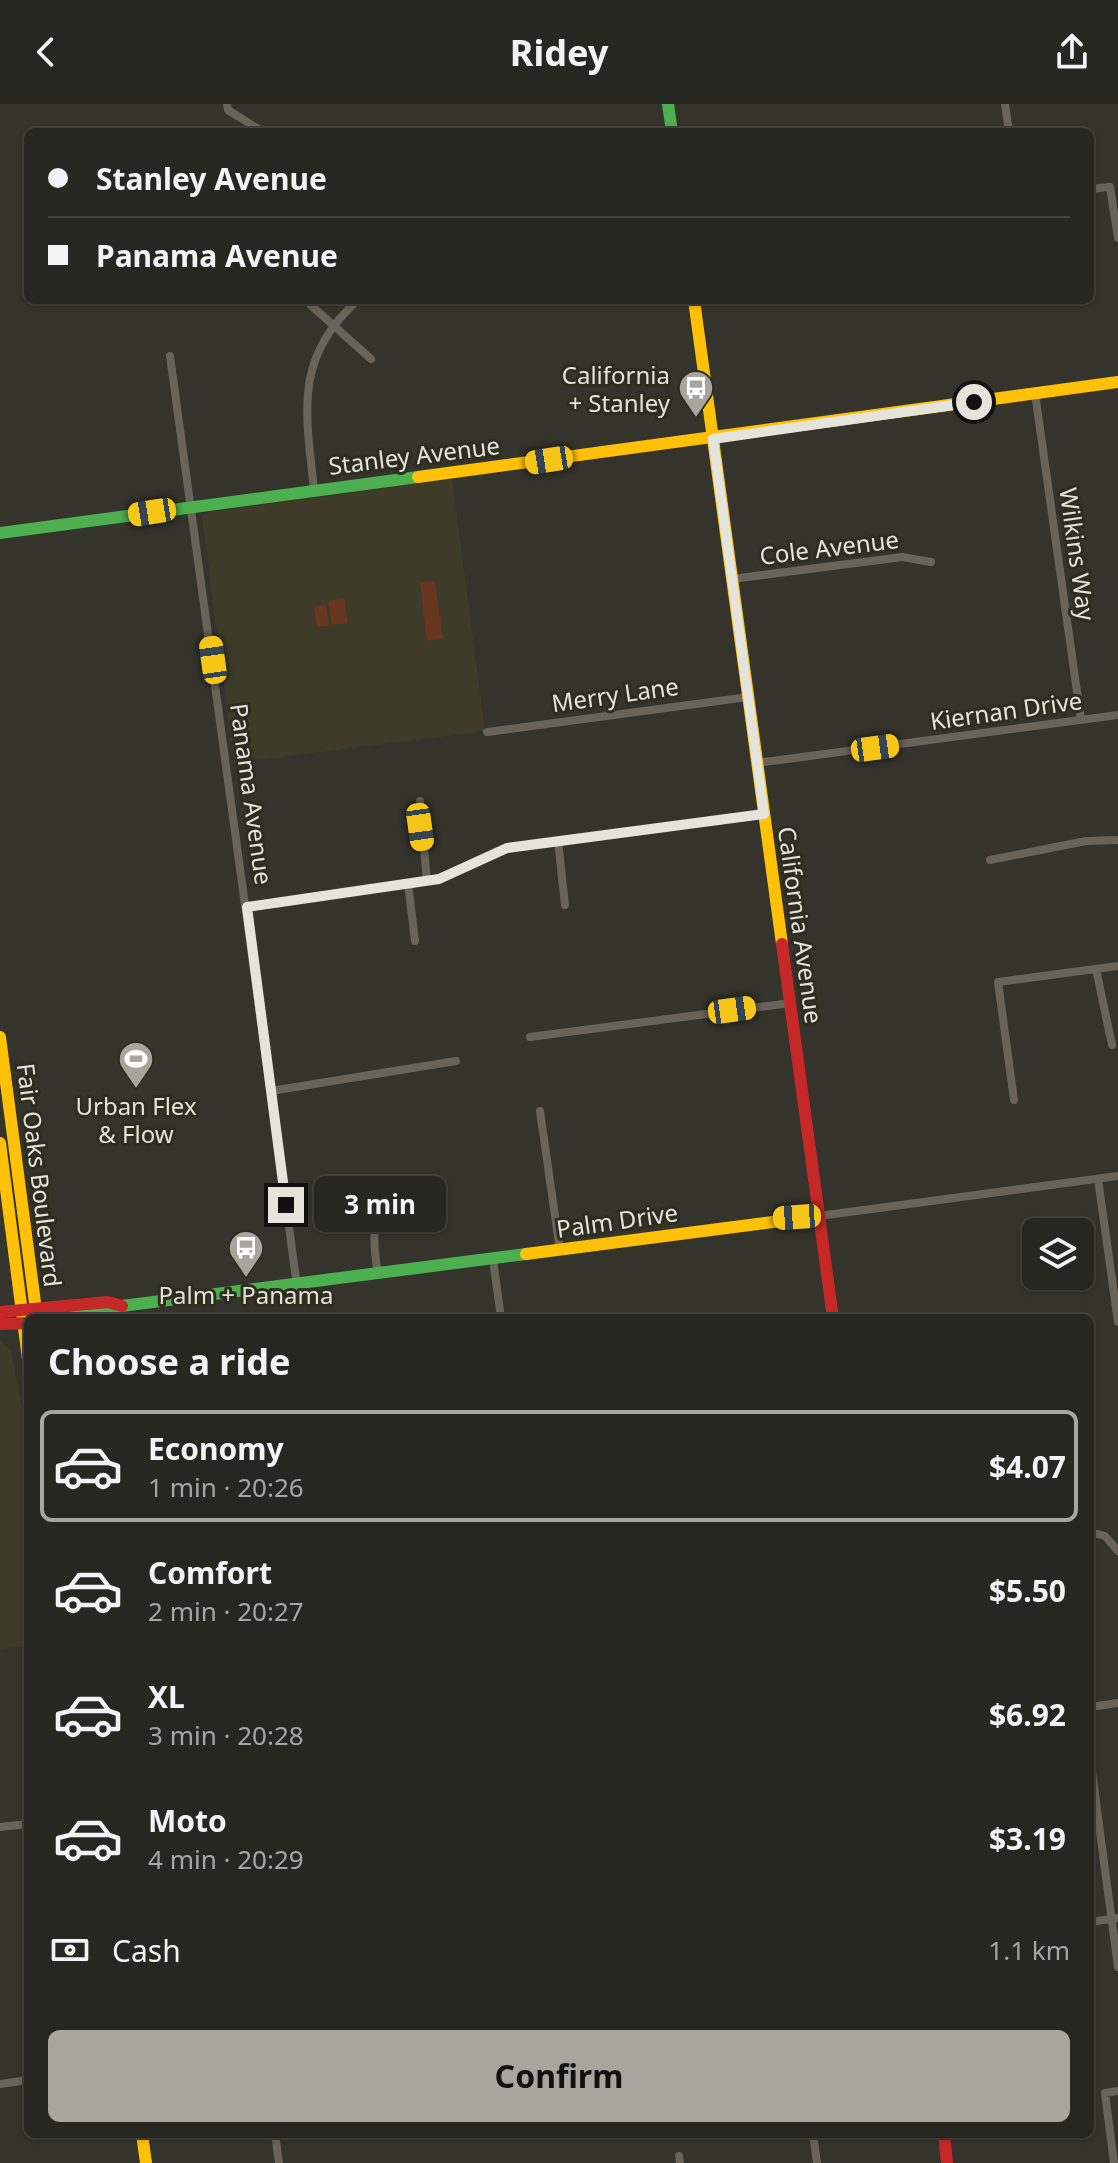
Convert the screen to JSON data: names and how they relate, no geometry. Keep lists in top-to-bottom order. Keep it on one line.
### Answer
{"streets":{"street":["Stanley Avenue","Cole Avenue","Wilkins Way","Merry Lane","Kiernan Drive","Panama Avenue","California Avenue","Fair Oaks Boulevard","Palm Drive"]},"crossings":[["Stanley Avenue","Wilkins Way"],["Stanley Avenue","Panama Avenue"],["Stanley Avenue","California Avenue"],["Cole Avenue","California Avenue"],["Wilkins Way","Kiernan Drive"],["Merry Lane","California Avenue"],["Kiernan Drive","California Avenue"],["Panama Avenue","Palm Drive"],["California Avenue","Palm Drive"],["Fair Oaks Boulevard","Palm Drive"]],"places":{"bus stop":["California + Stanley","Palm + Panama"],"sports":["Urban Flex & Flow"]},"page":{"header":"Ridey","banner":["Stanley Avenue","Panama Avenue"],"bubble":"3 min","heading":"Choose a ride","list":[{"name":"Economy","note":"1 min · 20:26","value":"$4.07"},{"name":"Comfort","note":"2 min · 20:27","value":"$5.50"},{"name":"XL","note":"3 min · 20:28","value":"$6.92"},{"name":"Moto","note":"4 min · 20:29","value":"$3.19"}],"pay":["Cash","1.1 km"],"buttons":"Confirm"}}
